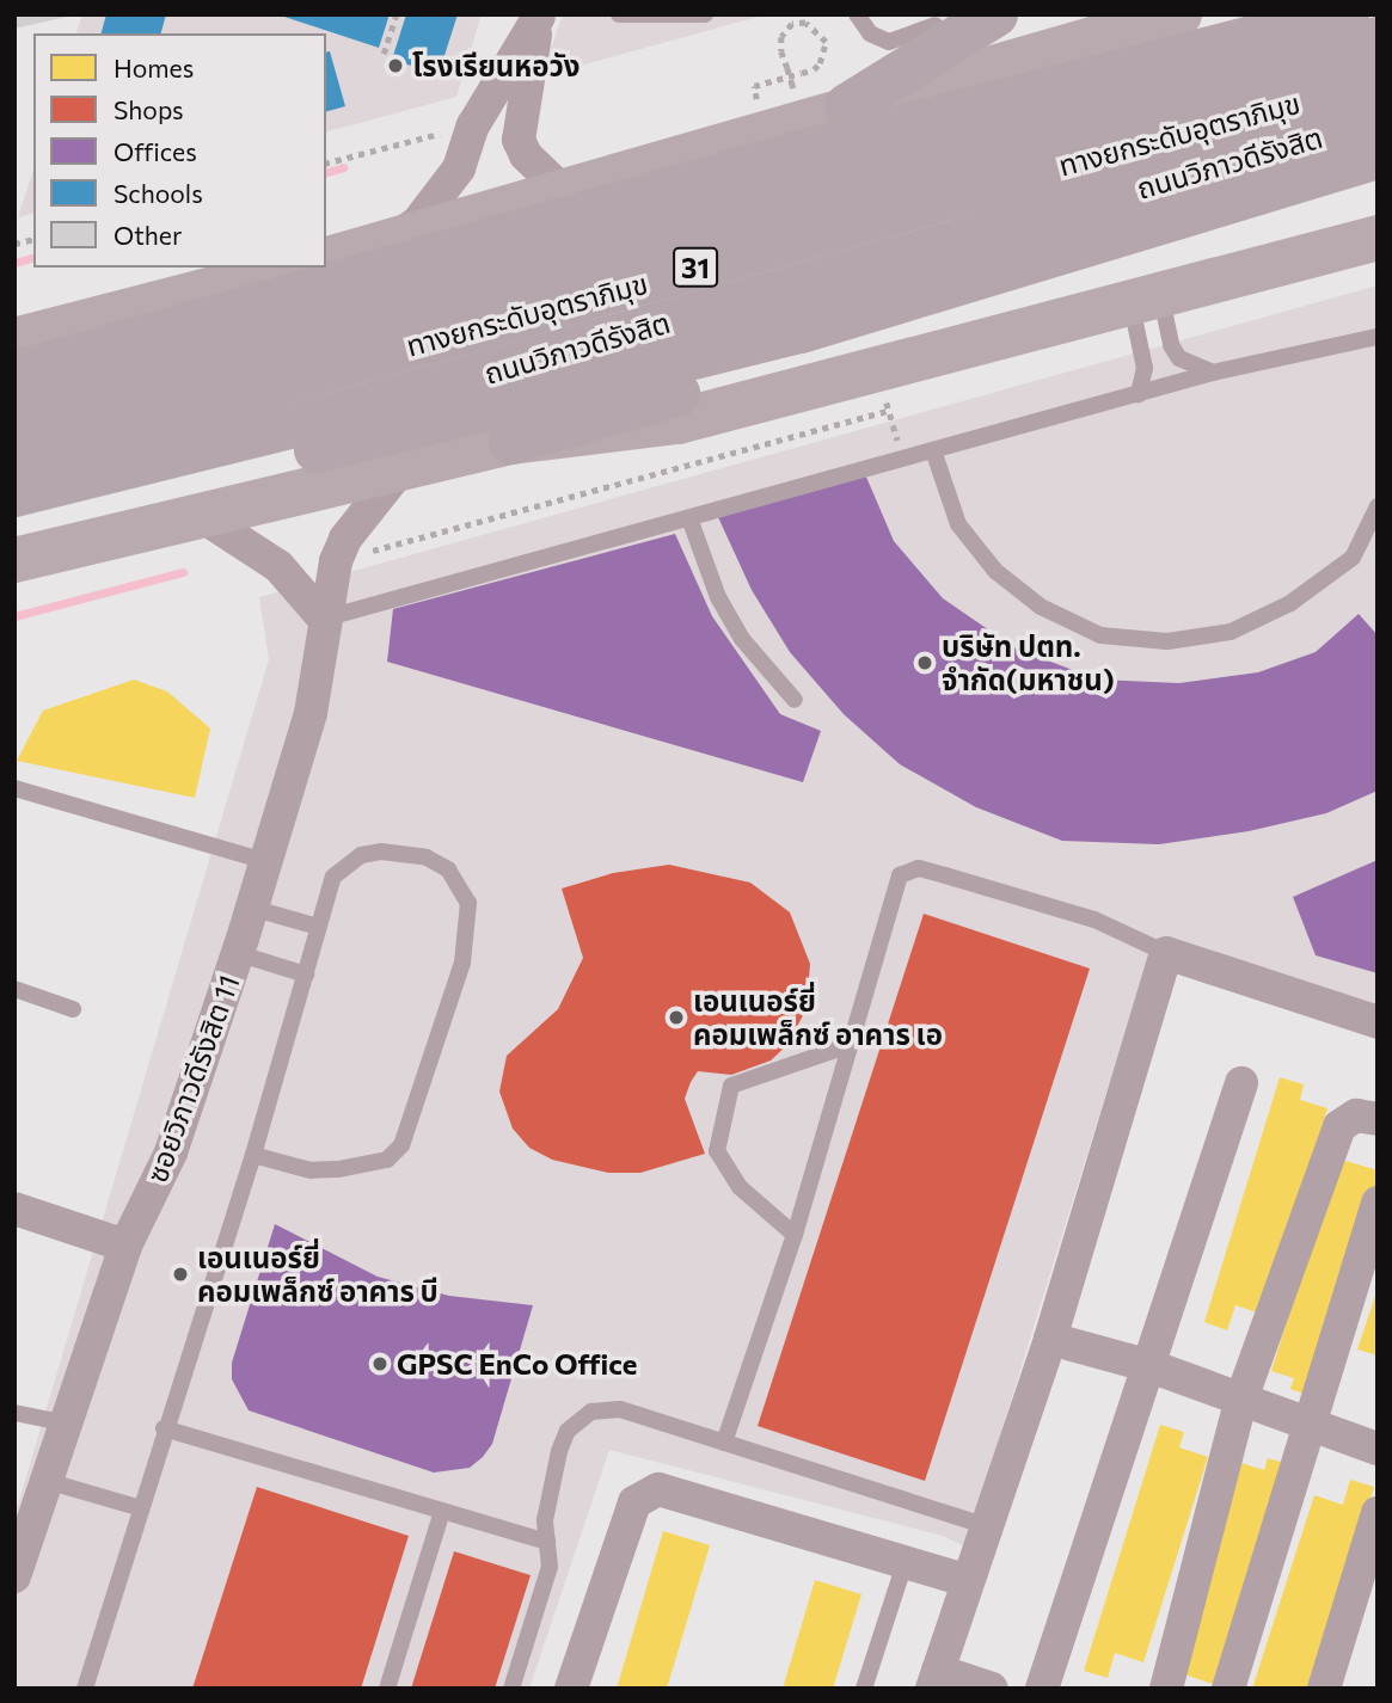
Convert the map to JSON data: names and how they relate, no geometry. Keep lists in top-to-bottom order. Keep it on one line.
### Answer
{"streets":{"highway":["ทางยกระดับอุตราภิมุข","ถนนวิภาวดีรังสิต","31"],"street":["ซอยวิภาวดีรังสิต 11"]},"crossings":[["ทางยกระดับอุตราภิมุข","ถนนวิภาวดีรังสิต"]],"places":["โรงเรียนหอวัง","บริษัท ปตท. จำกัด(มหาชน)","เอนเนอร์ยี่ คอมเพล็กซ์ อาคาร เอ","เอนเนอร์ยี่ คอมเพล็กซ์ อาคาร บี","GPSC EnCo Office"],"legend":["Homes","Shops","Offices","Schools","Other"]}
